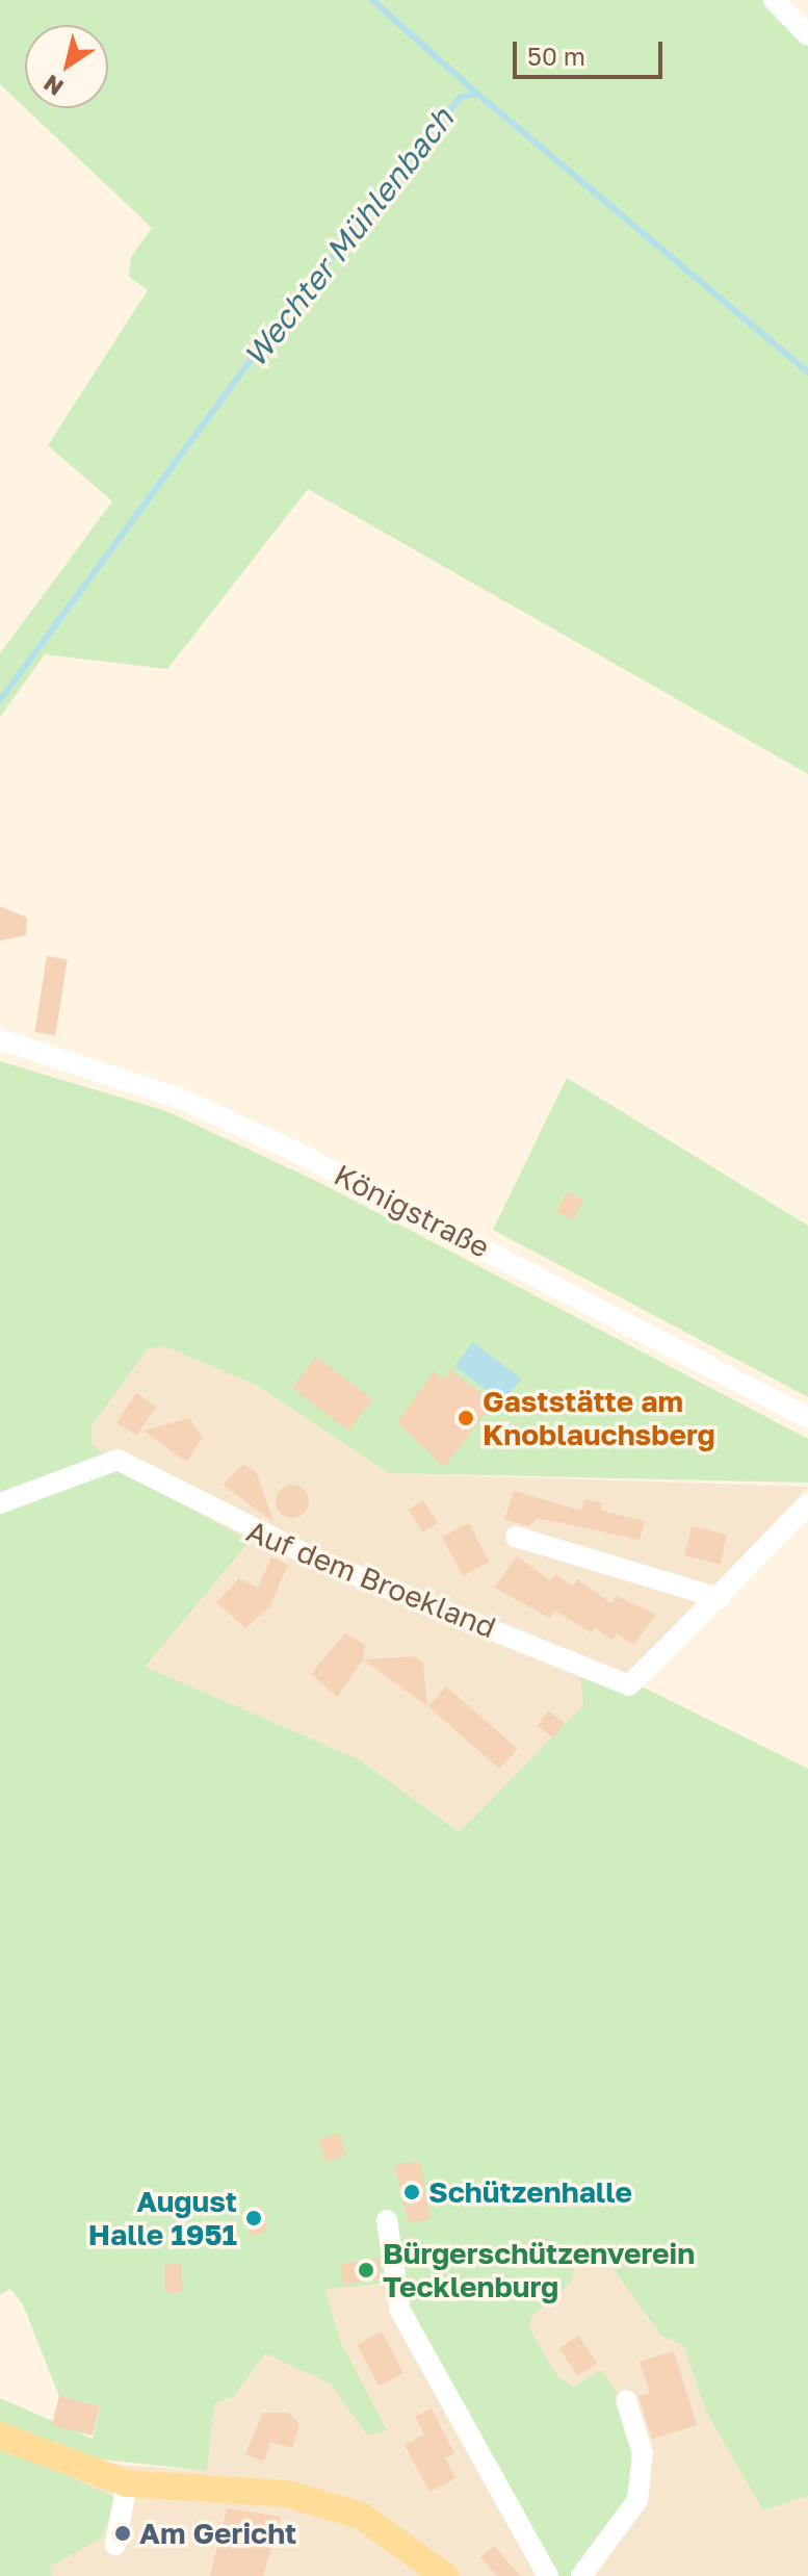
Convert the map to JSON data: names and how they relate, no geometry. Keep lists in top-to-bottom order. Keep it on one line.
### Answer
{"streets":{"street":["Königstraße","Auf dem Broekland"]},"water":["Wechter Mühlenbach"],"places":["Gaststätte am Knoblauchsberg","Schützenhalle","August Halle 1951","Bürgerschützenverein Tecklenburg","Am Gericht"],"scale_bar":"50 m","north":"bottom left"}
